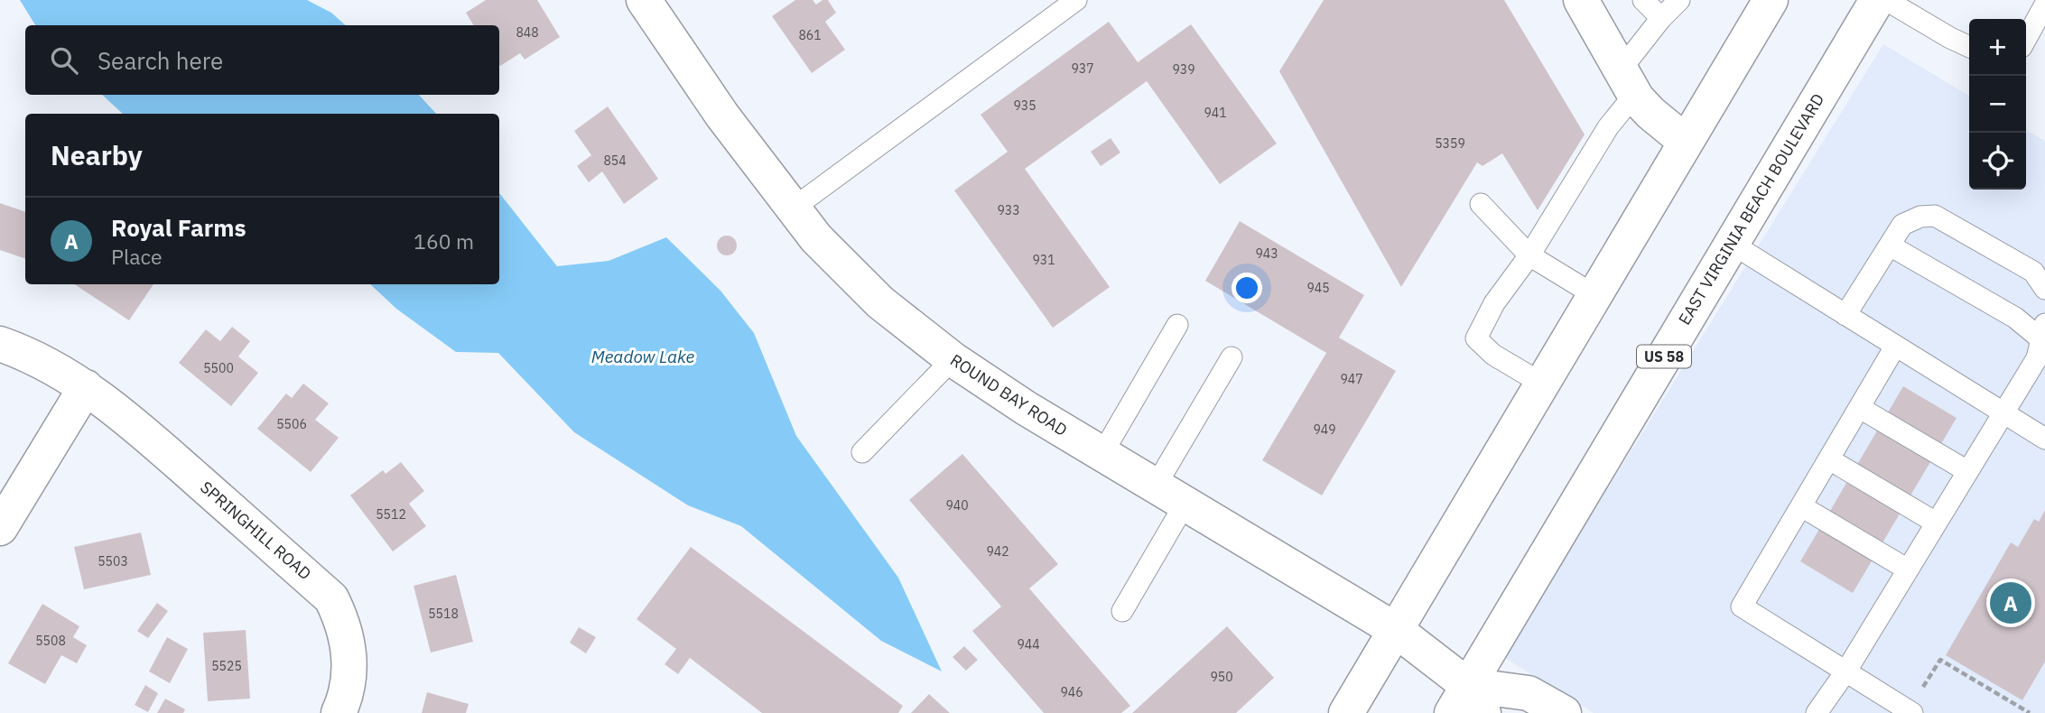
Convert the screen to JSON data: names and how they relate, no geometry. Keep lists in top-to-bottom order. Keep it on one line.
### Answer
{"streets":{"street":["EAST VIRGINIA BEACH BOULEVARD","US 58","ROUND BAY ROAD","SPRINGHILL ROAD"]},"crossings":[["EAST VIRGINIA BEACH BOULEVARD","ROUND BAY ROAD"]],"water":["Meadow Lake"],"house_numbers":["848","861","937","939","935","941","5359","854","933","943","931","945","5500","947","5506","949","940","5512","942","5503","5518","5508","944","5525","950","946"],"page":{"map_buttons":["+","−"],"search":"Search here","heading":"Nearby","list":[{"mark":"A","name":"Royal Farms","note":"Place","value":"160 m"}],"pins":"A"}}
